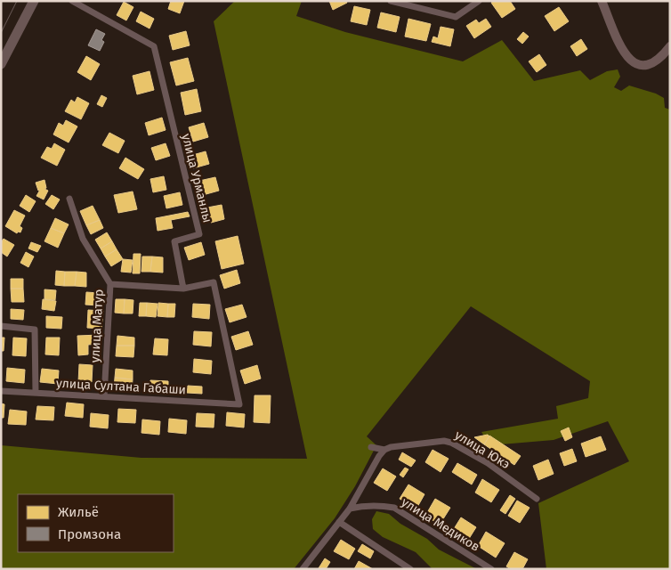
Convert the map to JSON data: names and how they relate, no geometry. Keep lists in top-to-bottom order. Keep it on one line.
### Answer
{"streets":{"street":["улица Урманлы","улица Матур","улица Султана Габаши","улица Юкэ","улица Медиков"]},"crossings":[["улица Урманлы","улица Матур"],["улица Урманлы","улица Султана Габаши"],["улица Матур","улица Султана Габаши"]],"legend":["Жильё","Промзона"]}
